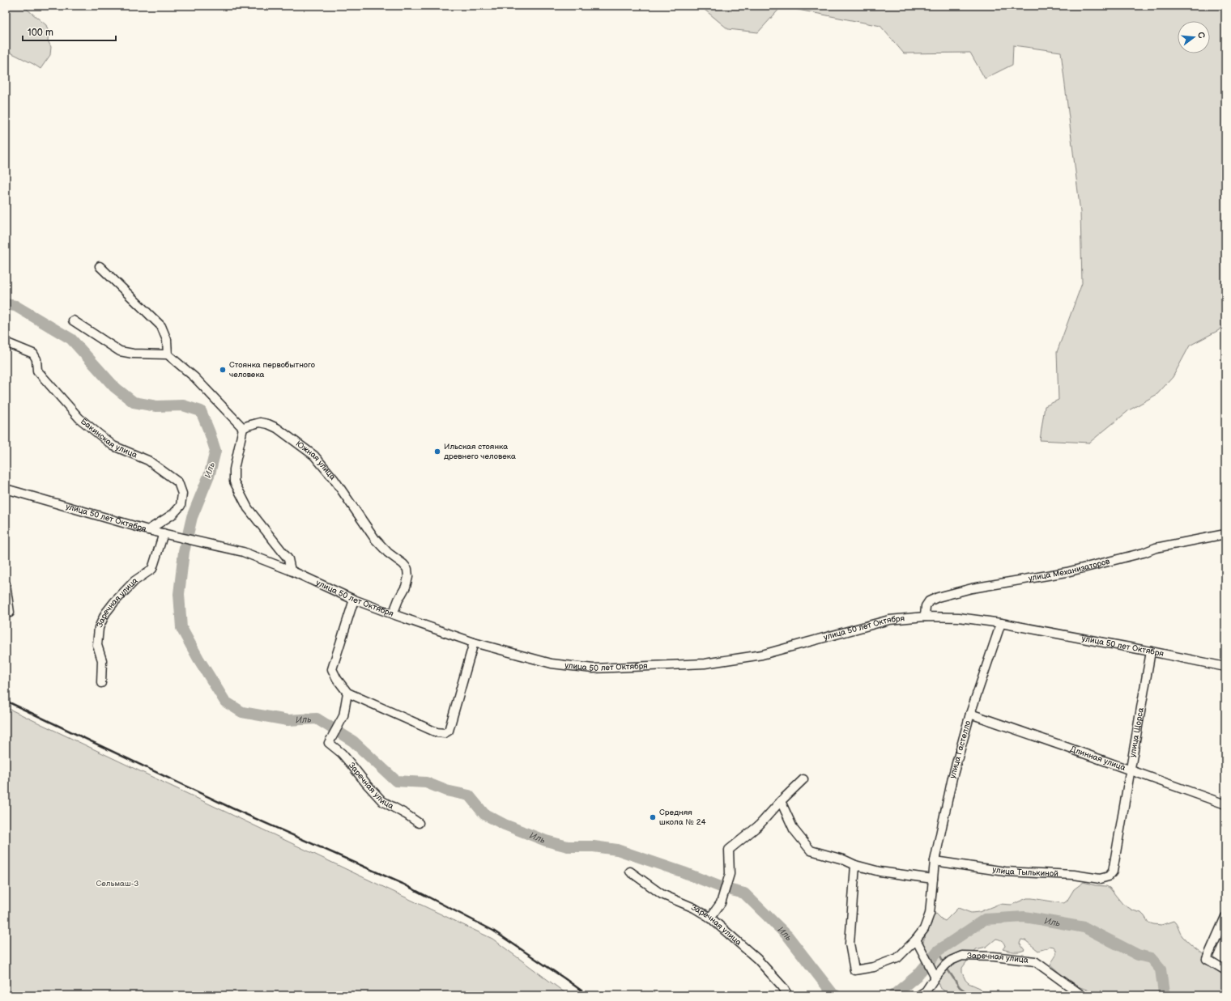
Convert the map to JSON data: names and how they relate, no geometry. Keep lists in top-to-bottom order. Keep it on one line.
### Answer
{"streets":{"street":["Бакинская улица","Южная улица","улица 50 лет Октября","улица Механизаторов","Заречная улица","улица Щорса","улица Гастелло","Длинная улица","улица Тылькиной"]},"crossings":[["Бакинская улица","улица 50 лет Октября"],["Южная улица","улица 50 лет Октября"],["улица 50 лет Октября","улица Механизаторов"],["улица 50 лет Октября","Заречная улица"],["улица 50 лет Октября","улица Щорса"],["улица 50 лет Октября","улица Гастелло"],["улица Щорса","Длинная улица"],["улица Щорса","улица Тылькиной"],["улица Гастелло","Длинная улица"],["улица Гастелло","улица Тылькиной"]],"water":["Иль"],"parks":["Сельмаш-3"],"places":["Стоянка первобытного человека","Ильская стоянка древнего человека","Средняя школа № 24"],"scale_bar":"100 m","north":"right"}
